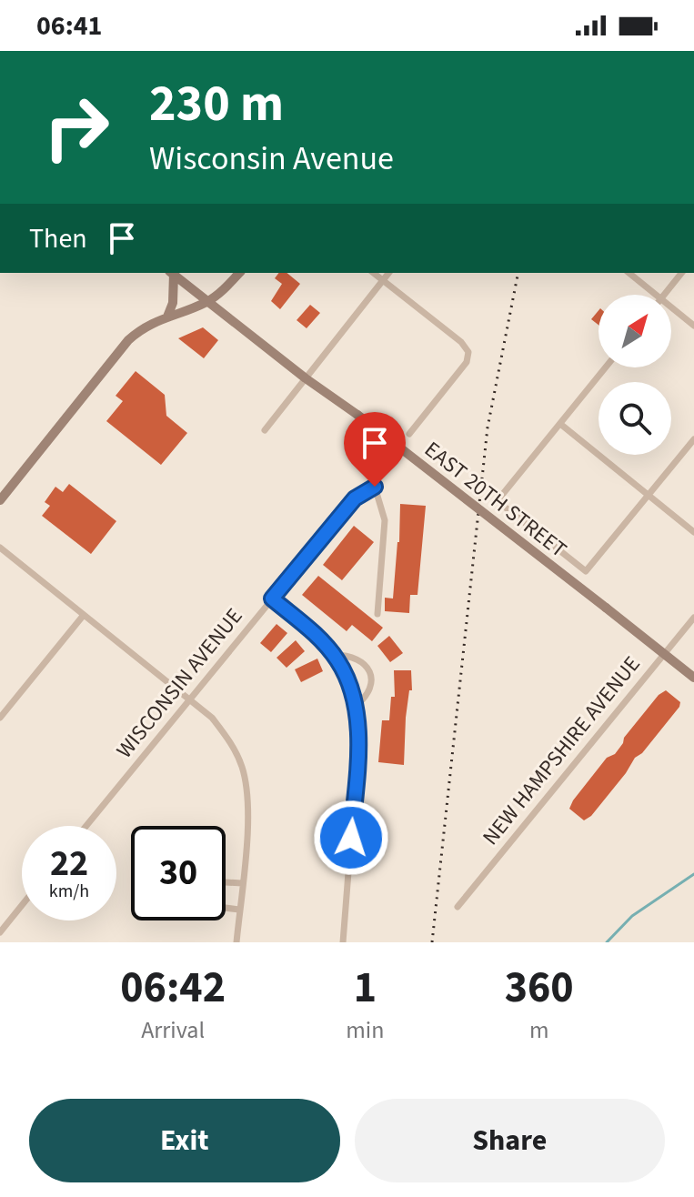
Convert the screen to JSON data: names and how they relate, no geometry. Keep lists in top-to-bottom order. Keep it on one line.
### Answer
{"streets":{"main road":["EAST 20TH STREET"],"street":["WISCONSIN AVENUE","NEW HAMPSHIRE AVENUE"]},"crossings":[["EAST 20TH STREET","NEW HAMPSHIRE AVENUE"]],"north":"top right","page":{"status":"06:41","turn":["230 m","Wisconsin Avenue"],"then":"Then","speed":"22 km/h","limit":"30","eta":["06:42","Arrival","1","min","360","m"],"buttons":["Exit","Share"]}}
